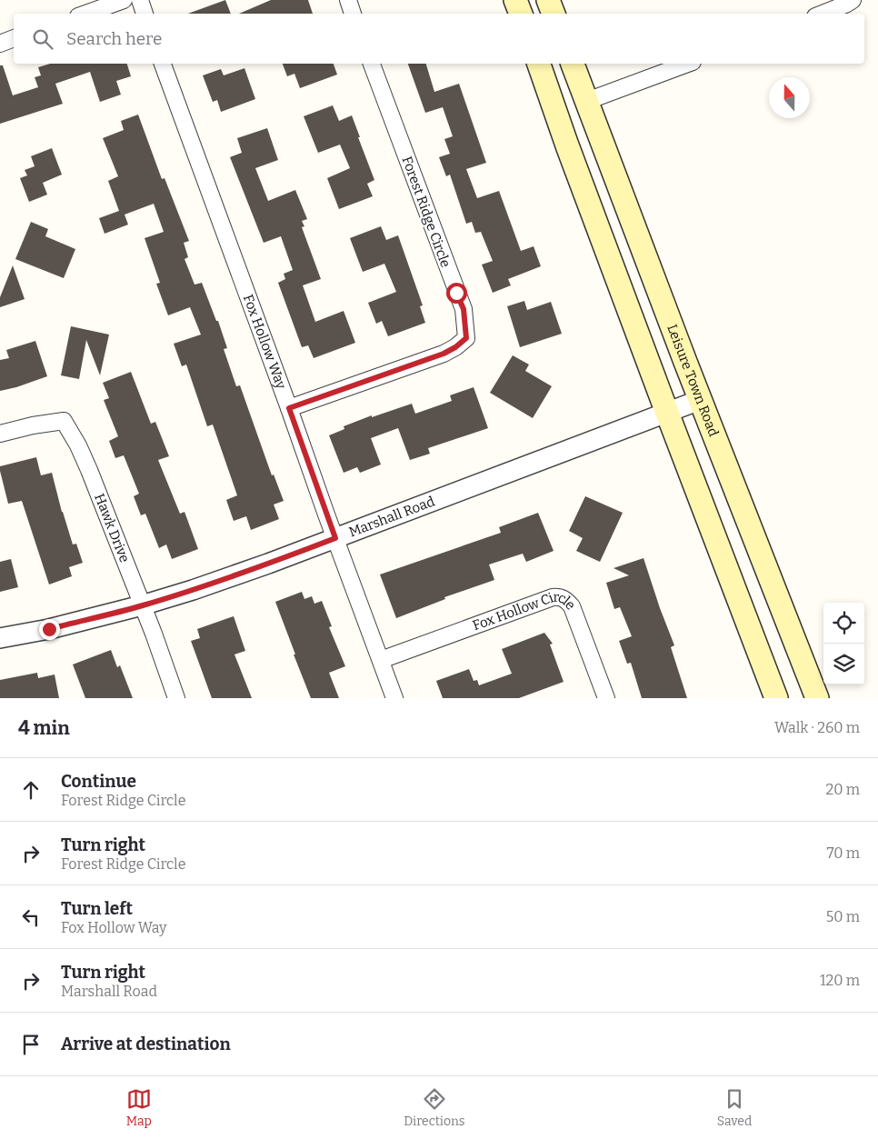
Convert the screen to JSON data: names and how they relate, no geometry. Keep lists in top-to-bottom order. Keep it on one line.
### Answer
{"streets":{"main road":["Leisure Town Road"],"street":["Forest Ridge Circle","Fox Hollow Way","Marshall Road","Hawk Drive","Fox Hollow Circle"]},"crossings":[["Forest Ridge Circle","Fox Hollow Way"],["Fox Hollow Way","Marshall Road"],["Fox Hollow Way","Fox Hollow Circle"],["Leisure Town Road","Marshall Road"],["Marshall Road","Hawk Drive"]],"north":"top","page":{"search":"Search here","heading":["4 min","Walk · 260 m"],"list":[["Continue","Forest Ridge Circle","20 m"],["Turn right","Forest Ridge Circle","70 m"],["Turn left","Fox Hollow Way","50 m"],["Turn right","Marshall Road","120 m"],"Arrive at destination"],"nav":["Map","Directions","Saved"]}}
